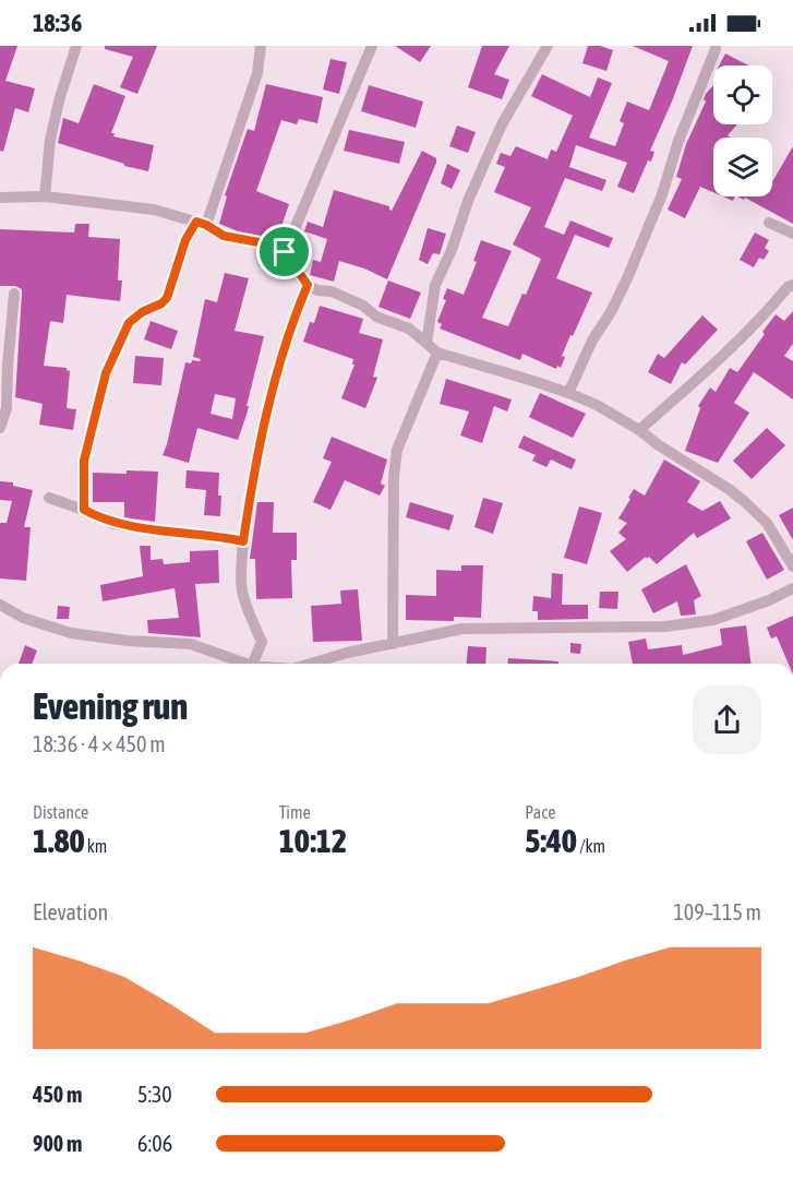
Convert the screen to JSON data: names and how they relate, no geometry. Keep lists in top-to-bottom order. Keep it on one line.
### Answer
{"page":{"status":"18:36","heading":["Evening run","18:36 · 4 × 450 m"],"stats":[["Distance","1.80 km"],["Time","10:12"],["Pace","5:40 /km"]],"chart":["Elevation","109–115 m"],"list":[{"name":"450 m","note":"5:30"},{"name":"900 m","note":"6:06"}]}}
